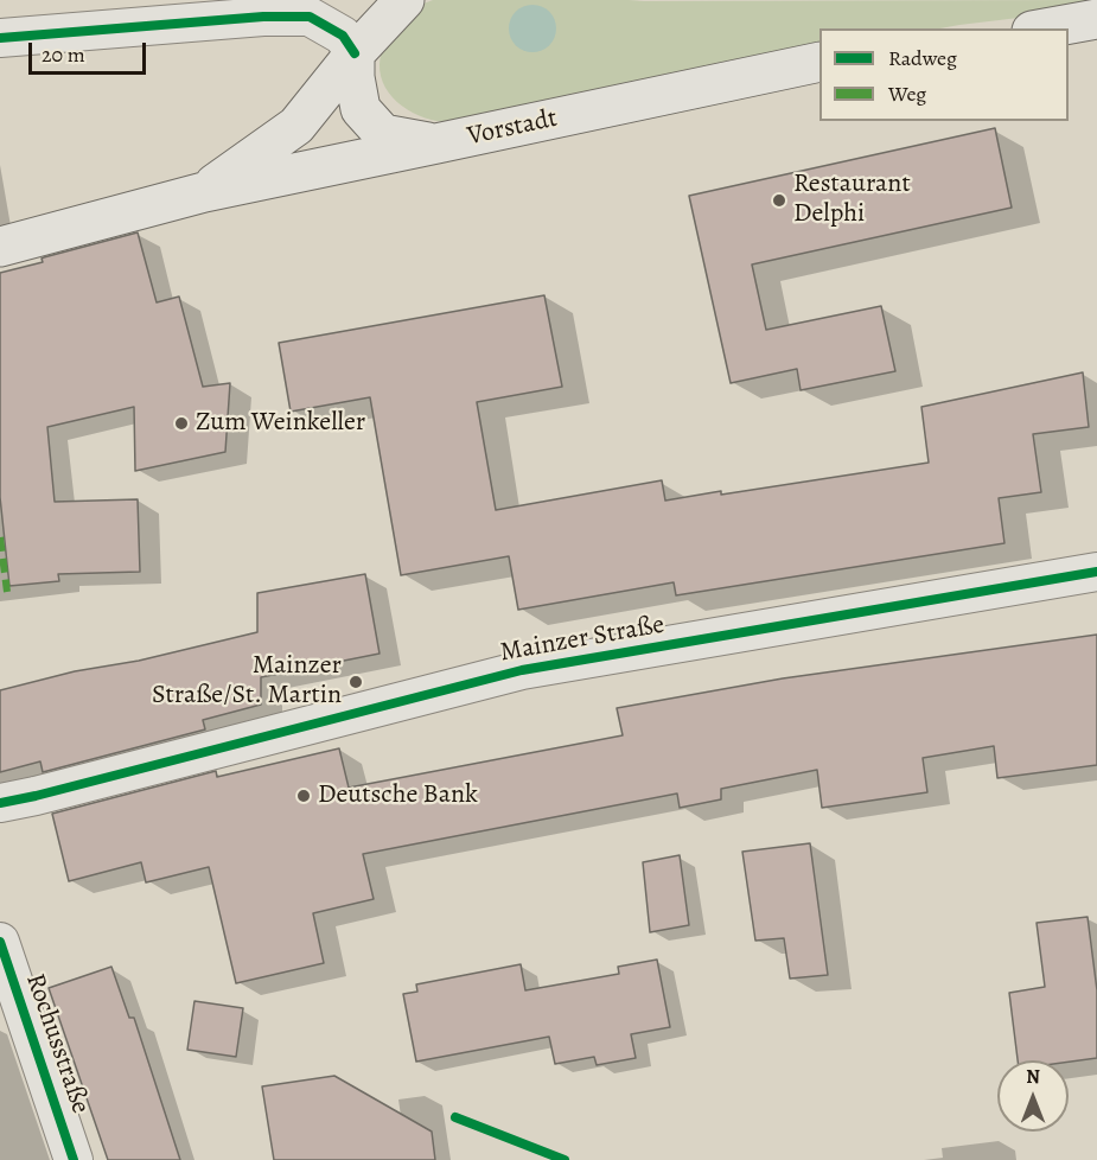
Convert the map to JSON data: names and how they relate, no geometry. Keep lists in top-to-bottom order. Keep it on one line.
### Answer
{"streets":{"main road":["Vorstadt"],"street":["Mainzer Straße","Rochusstraße"]},"places":["Restaurant Delphi","Zum Weinkeller","Mainzer Straße/St. Martin","Deutsche Bank"],"legend":["Radweg","Weg"],"scale_bar":"20 m","north":"top"}
